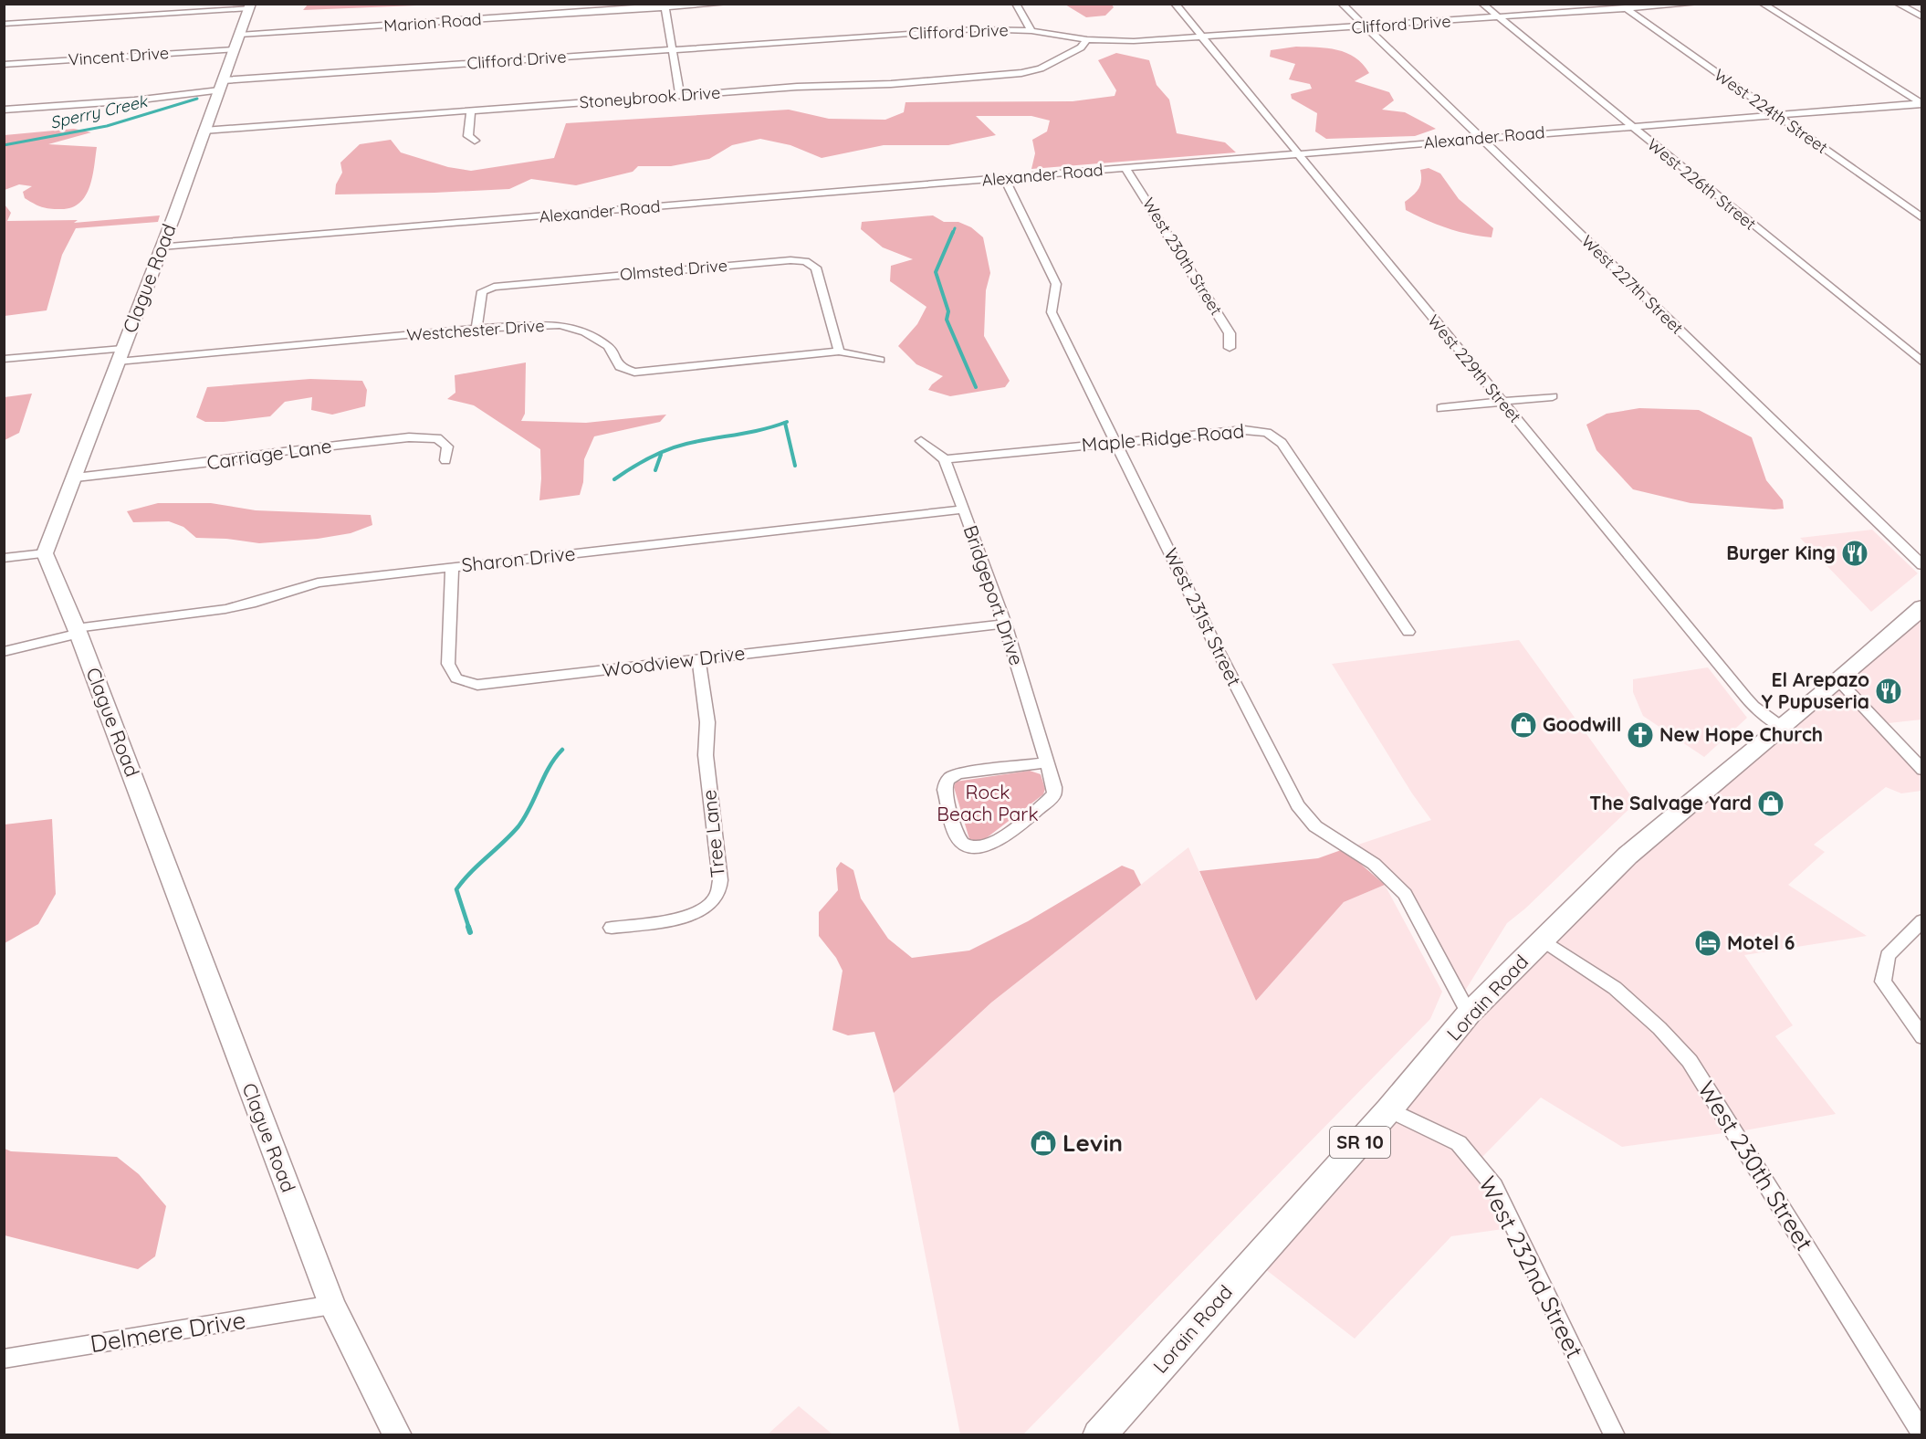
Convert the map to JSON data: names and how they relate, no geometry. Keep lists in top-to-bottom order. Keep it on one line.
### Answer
{"streets":{"main road":["Clague Road","Lorain Road","SR 10"],"street":["Marion Road","Clifford Drive","Vincent Drive","Stoneybrook Drive","West 224th Street","Alexander Road","West 226th Street","West 230th Street","Olmsted Drive","West 227th Street","Westchester Drive","West 229th Street","Maple Ridge Road","Carriage Lane","Sharon Drive","Bridgeport Drive","West 231st Street","Woodview Drive","Tree Lane","West 232nd Street","Delmere Drive"]},"crossings":[["Marion Road","Clague Road"],["Clifford Drive","Stoneybrook Drive"],["Clifford Drive","West 224th Street"],["Clifford Drive","West 226th Street"],["Clifford Drive","Clague Road"],["Clifford Drive","West 227th Street"],["Clifford Drive","West 229th Street"],["Vincent Drive","Clague Road"],["Stoneybrook Drive","Clague Road"],["West 224th Street","Alexander Road"],["Alexander Road","West 226th Street"],["Alexander Road","West 230th Street"],["Alexander Road","Clague Road"],["Alexander Road","West 227th Street"],["Alexander Road","West 229th Street"],["Alexander Road","West 231st Street"],["West 230th Street","Lorain Road"],["Olmsted Drive","Westchester Drive"],["Clague Road","Westchester Drive"],["Clague Road","Carriage Lane"],["Clague Road","Sharon Drive"],["Clague Road","Delmere Drive"],["West 229th Street","Lorain Road"],["Maple Ridge Road","Bridgeport Drive"],["Maple Ridge Road","West 231st Street"],["Sharon Drive","Bridgeport Drive"],["Sharon Drive","Woodview Drive"],["Bridgeport Drive","Woodview Drive"],["West 231st Street","Lorain Road"],["Woodview Drive","Tree Lane"],["Lorain Road","West 232nd Street"]],"water":["Sperry Creek"],"parks":["Rock Beach Park"],"places":{"restaurant":["Burger King","El Arepazo Y Pupuseria"],"shop":["Goodwill","The Salvage Yard","Levin"],"church":["New Hope Church"],"hotel":["Motel 6"]}}
